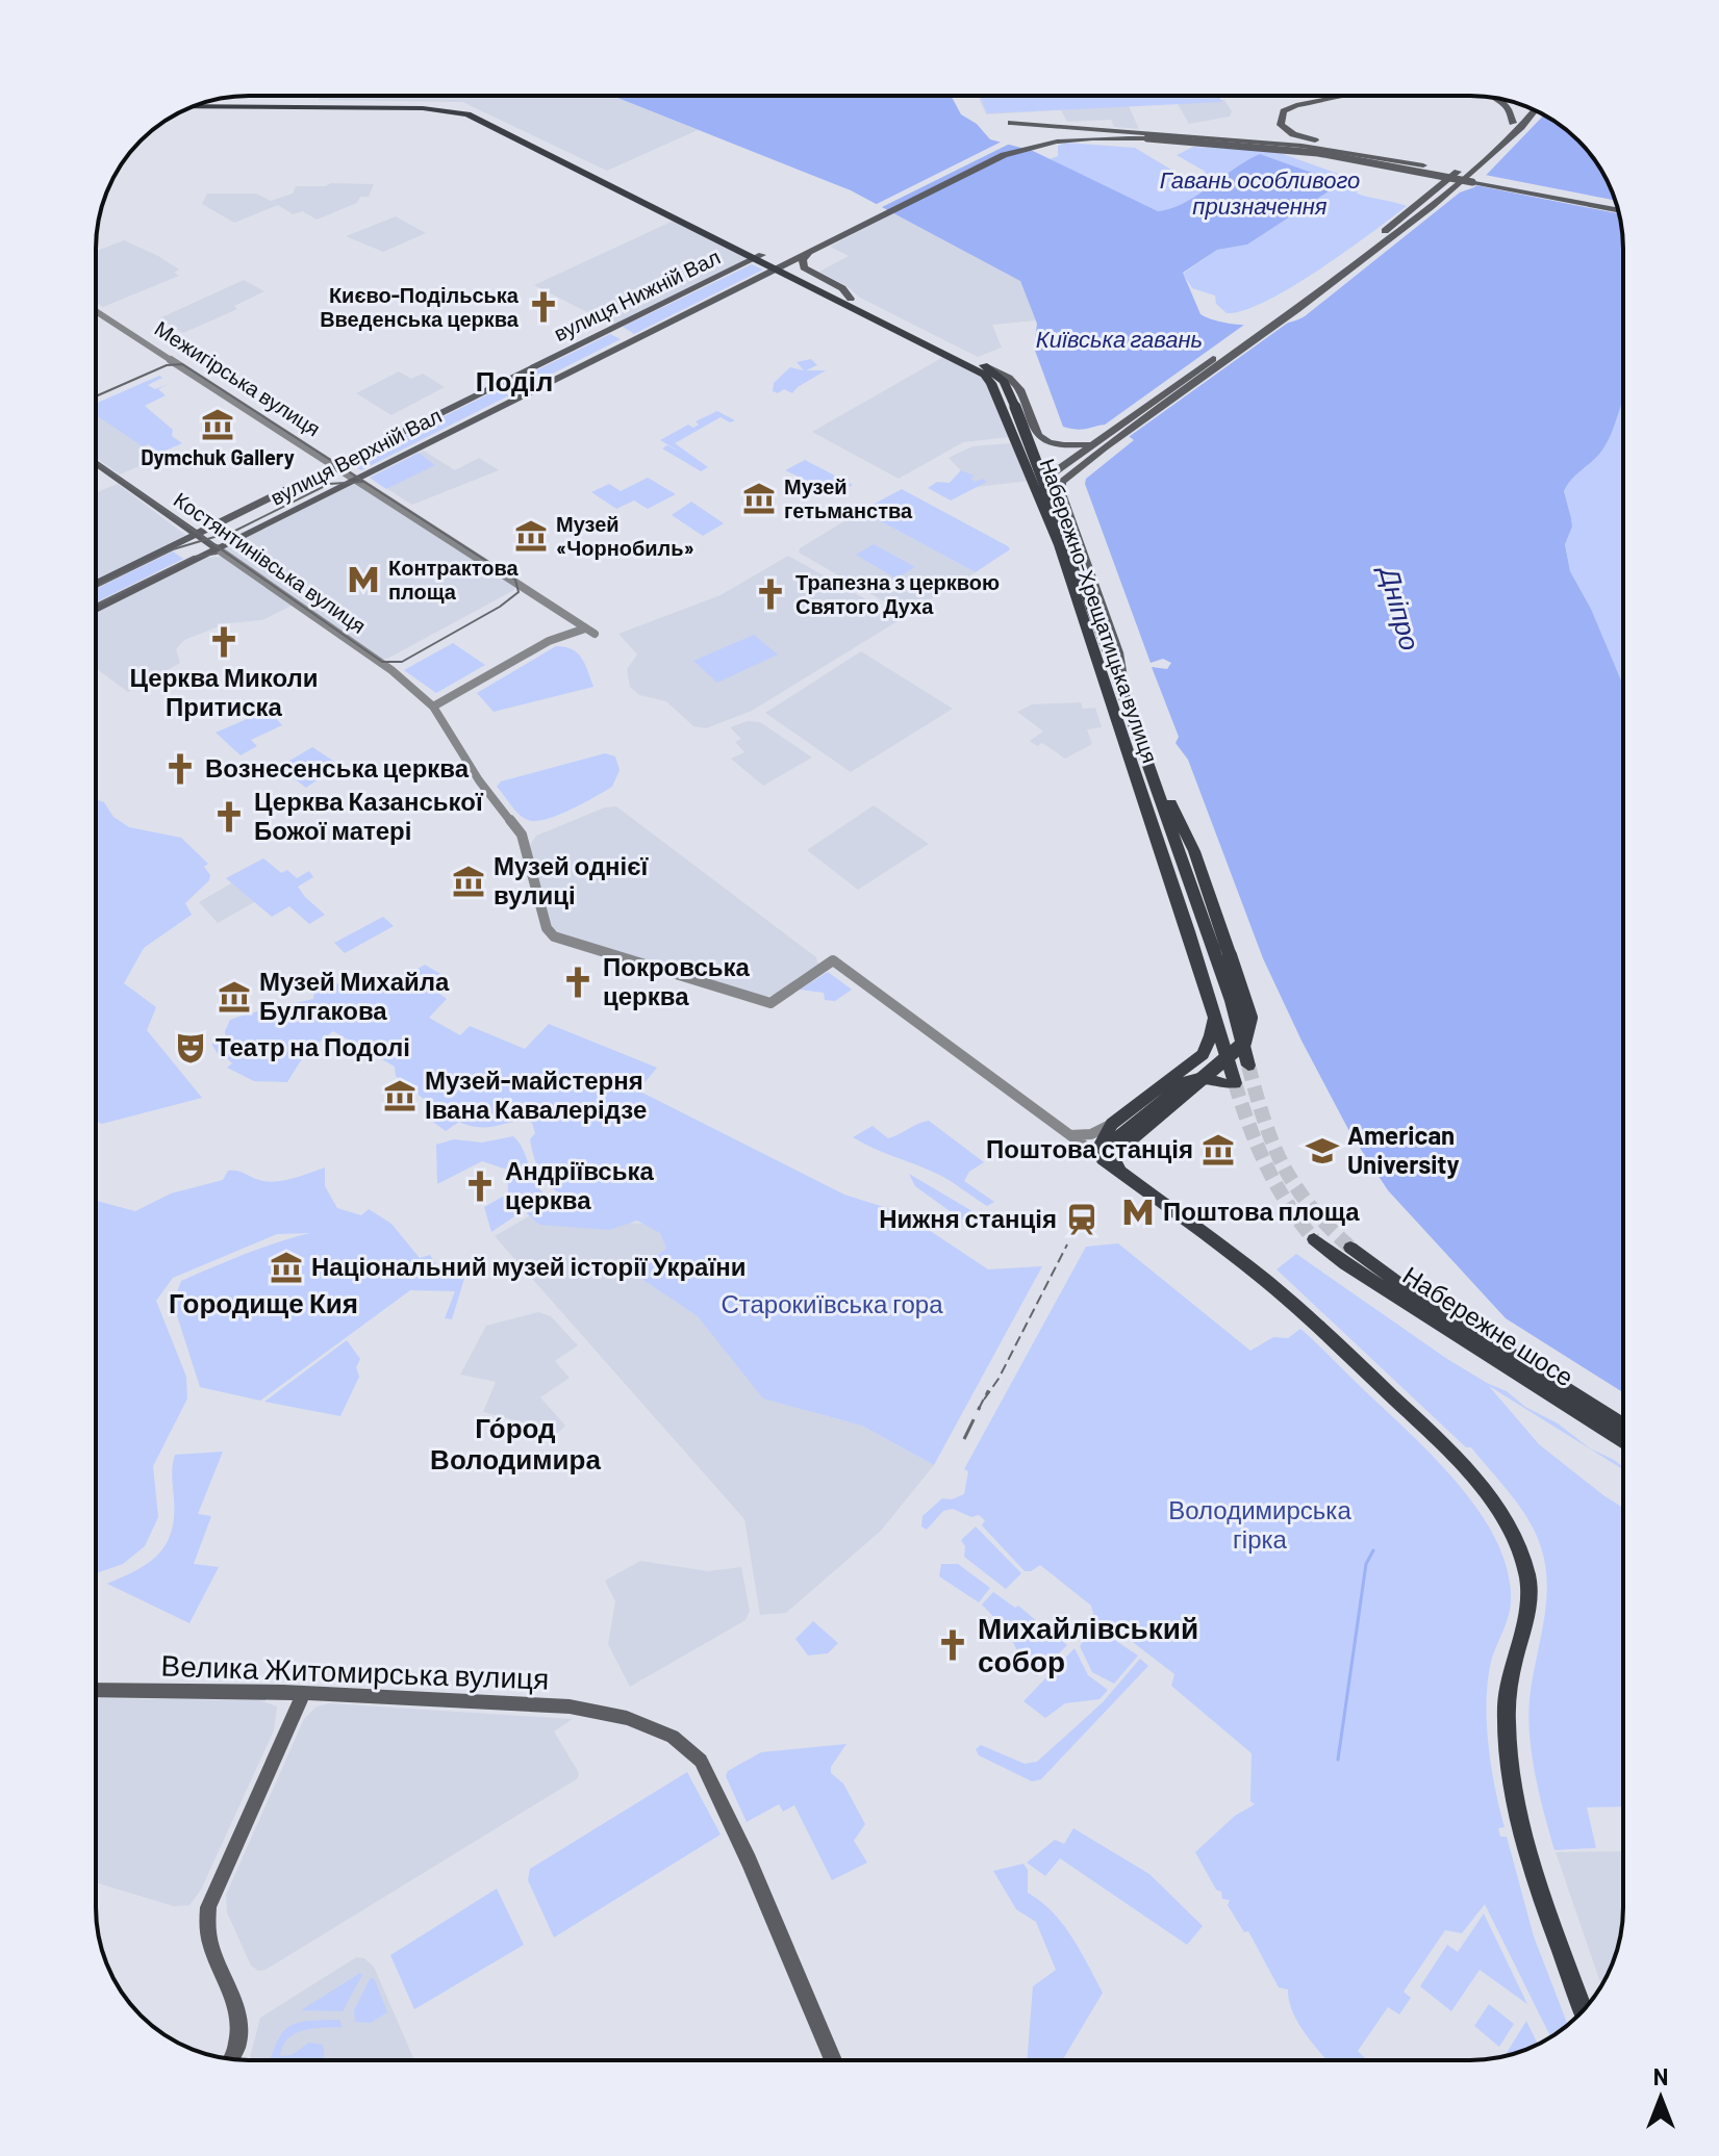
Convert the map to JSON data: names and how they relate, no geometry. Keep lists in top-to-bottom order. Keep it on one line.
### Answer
{"streets":{"main road":["вулиця Нижній Вал","вулиця Верхній Вал","Костянтинівська вулиця","Набережно-Хрещатицька вулиця","Набережне шосе","Велика Житомирська вулиця"],"street":["Межигірська вулиця"]},"crossings":[["вулиця Нижній Вал","Межигірська вулиця"],["вулиця Нижній Вал","Костянтинівська вулиця"],["вулиця Нижній Вал","Набережно-Хрещатицька вулиця"],["Межигірська вулиця","вулиця Верхній Вал"],["Межигірська вулиця","Костянтинівська вулиця"],["вулиця Верхній Вал","Костянтинівська вулиця"],["вулиця Верхній Вал","Набережно-Хрещатицька вулиця"]],"districts":["Поділ","Городище Кия","Го́род Володимира"],"water":["Гавань особливого призначення","Київська гавань","Дніпро"],"parks":["Старокиївська гора","Володимирська гірка"],"places":{"church":["Києво-Подільська Введенська церква","Трапезна з церквою Святого Духа","Церква Миколи Притиска","Вознесенська церква","Церква Казанської Божої матері","Покровська церква","Андріївська церква","Михайлівський собор"],"museum":["Dymchuk Gallery","Музей гетьманства","Музей «Чорнобиль»","Музей однієї вулиці","Музей Михайла Булгакова","Музей-майстерня Івана Кавалерідзе","Поштова станція","Національний музей історії України"],"metro station":["Контрактова площа","Поштова площа"],"theatre":["Театр на Подолі"],"school or university":["American University"],"station":["Нижня станція"]},"north":"top"}
